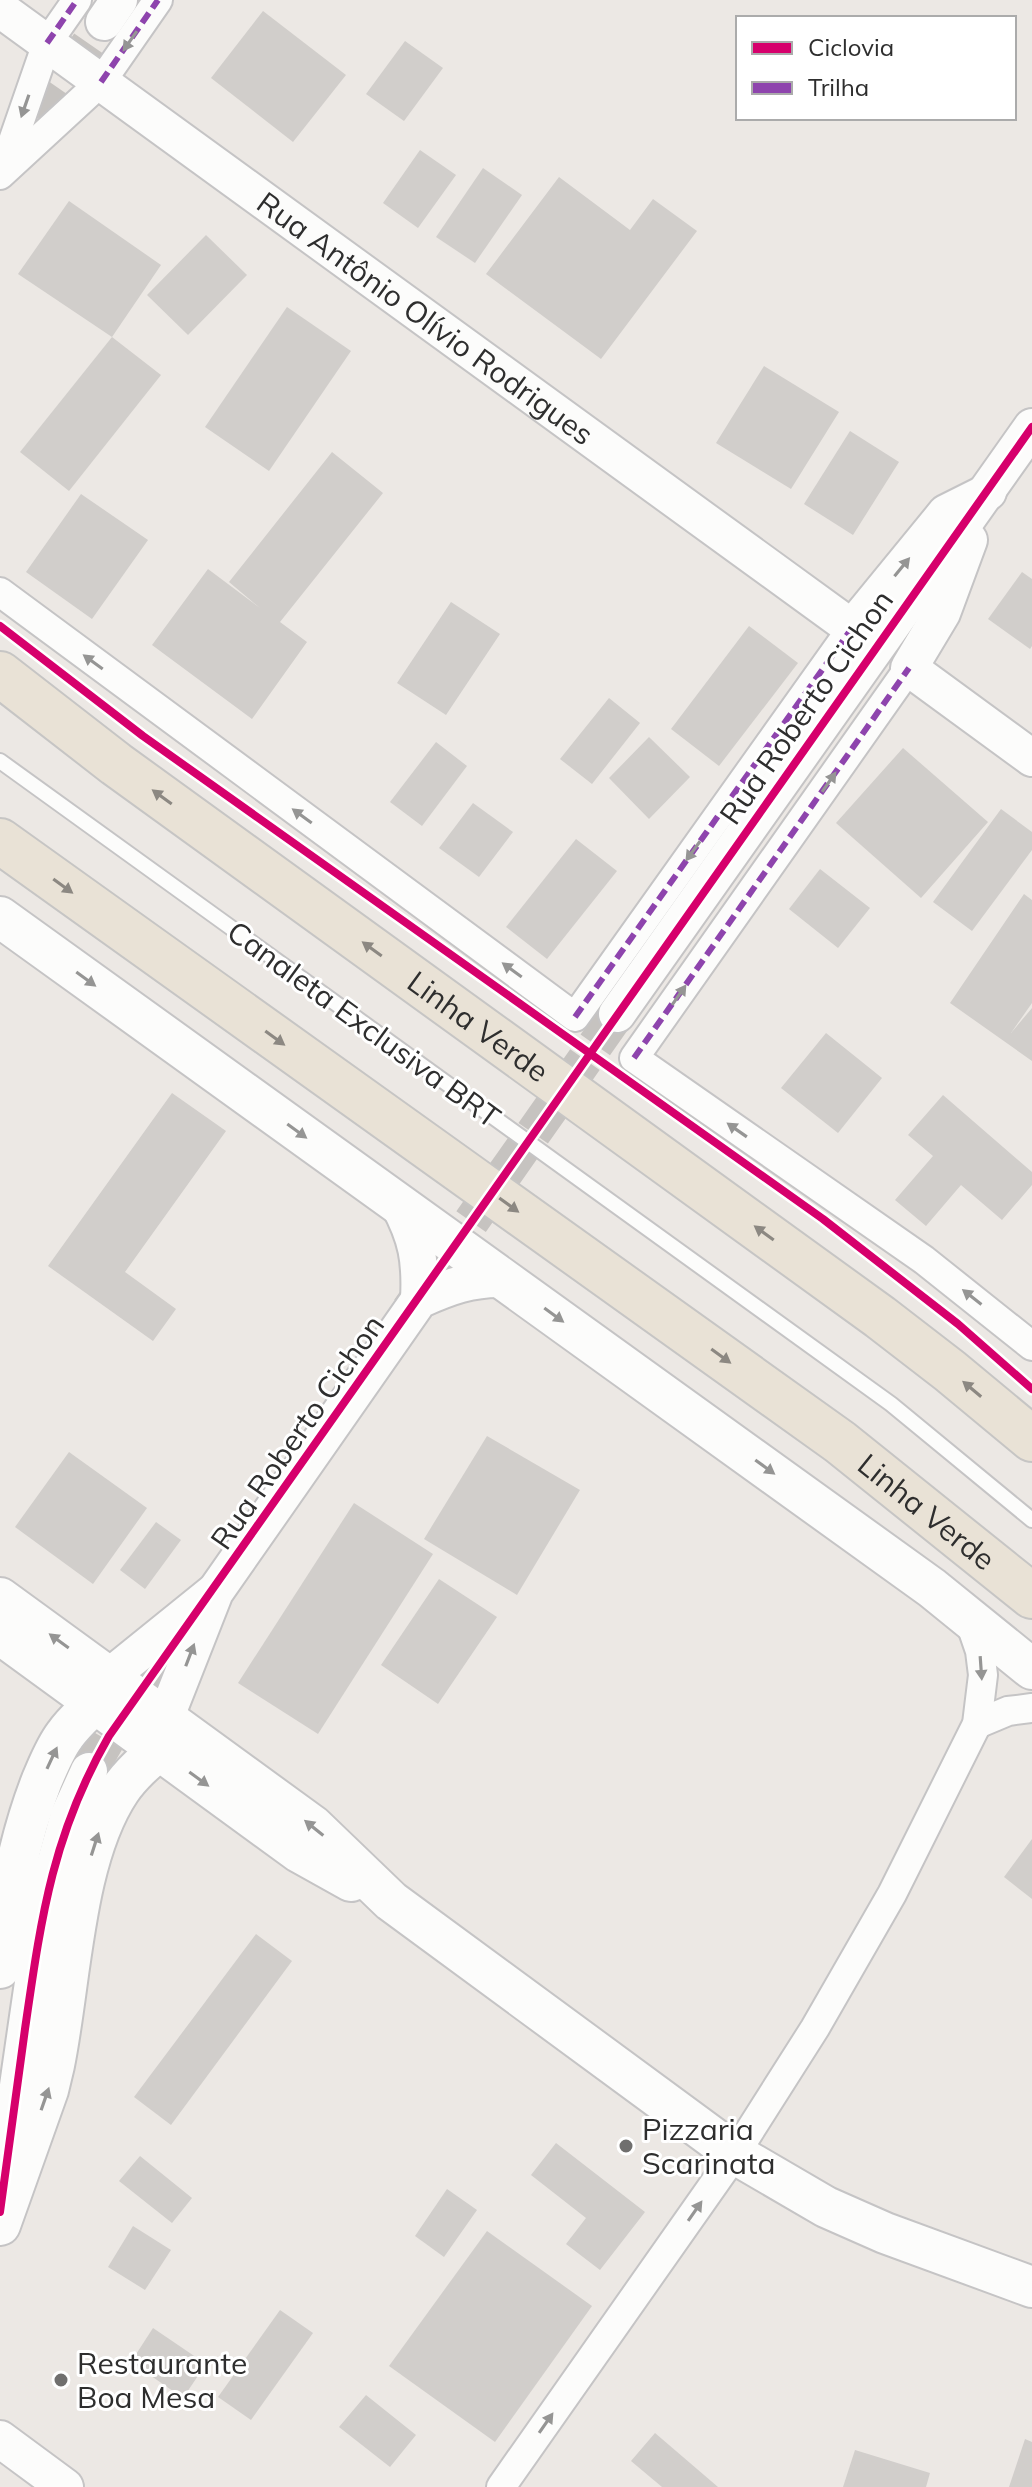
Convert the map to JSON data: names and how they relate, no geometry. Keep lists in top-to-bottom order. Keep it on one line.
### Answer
{"streets":{"highway":["Linha Verde"],"street":["Rua Antônio Olívio Rodrigues","Rua Roberto Cichon"],"lane":["Canaleta Exclusiva BRT"]},"crossings":[["Rua Roberto Cichon","Linha Verde"]],"places":["Pizzaria Scarinata","Restaurante Boa Mesa"],"legend":["Ciclovia","Trilha"]}
